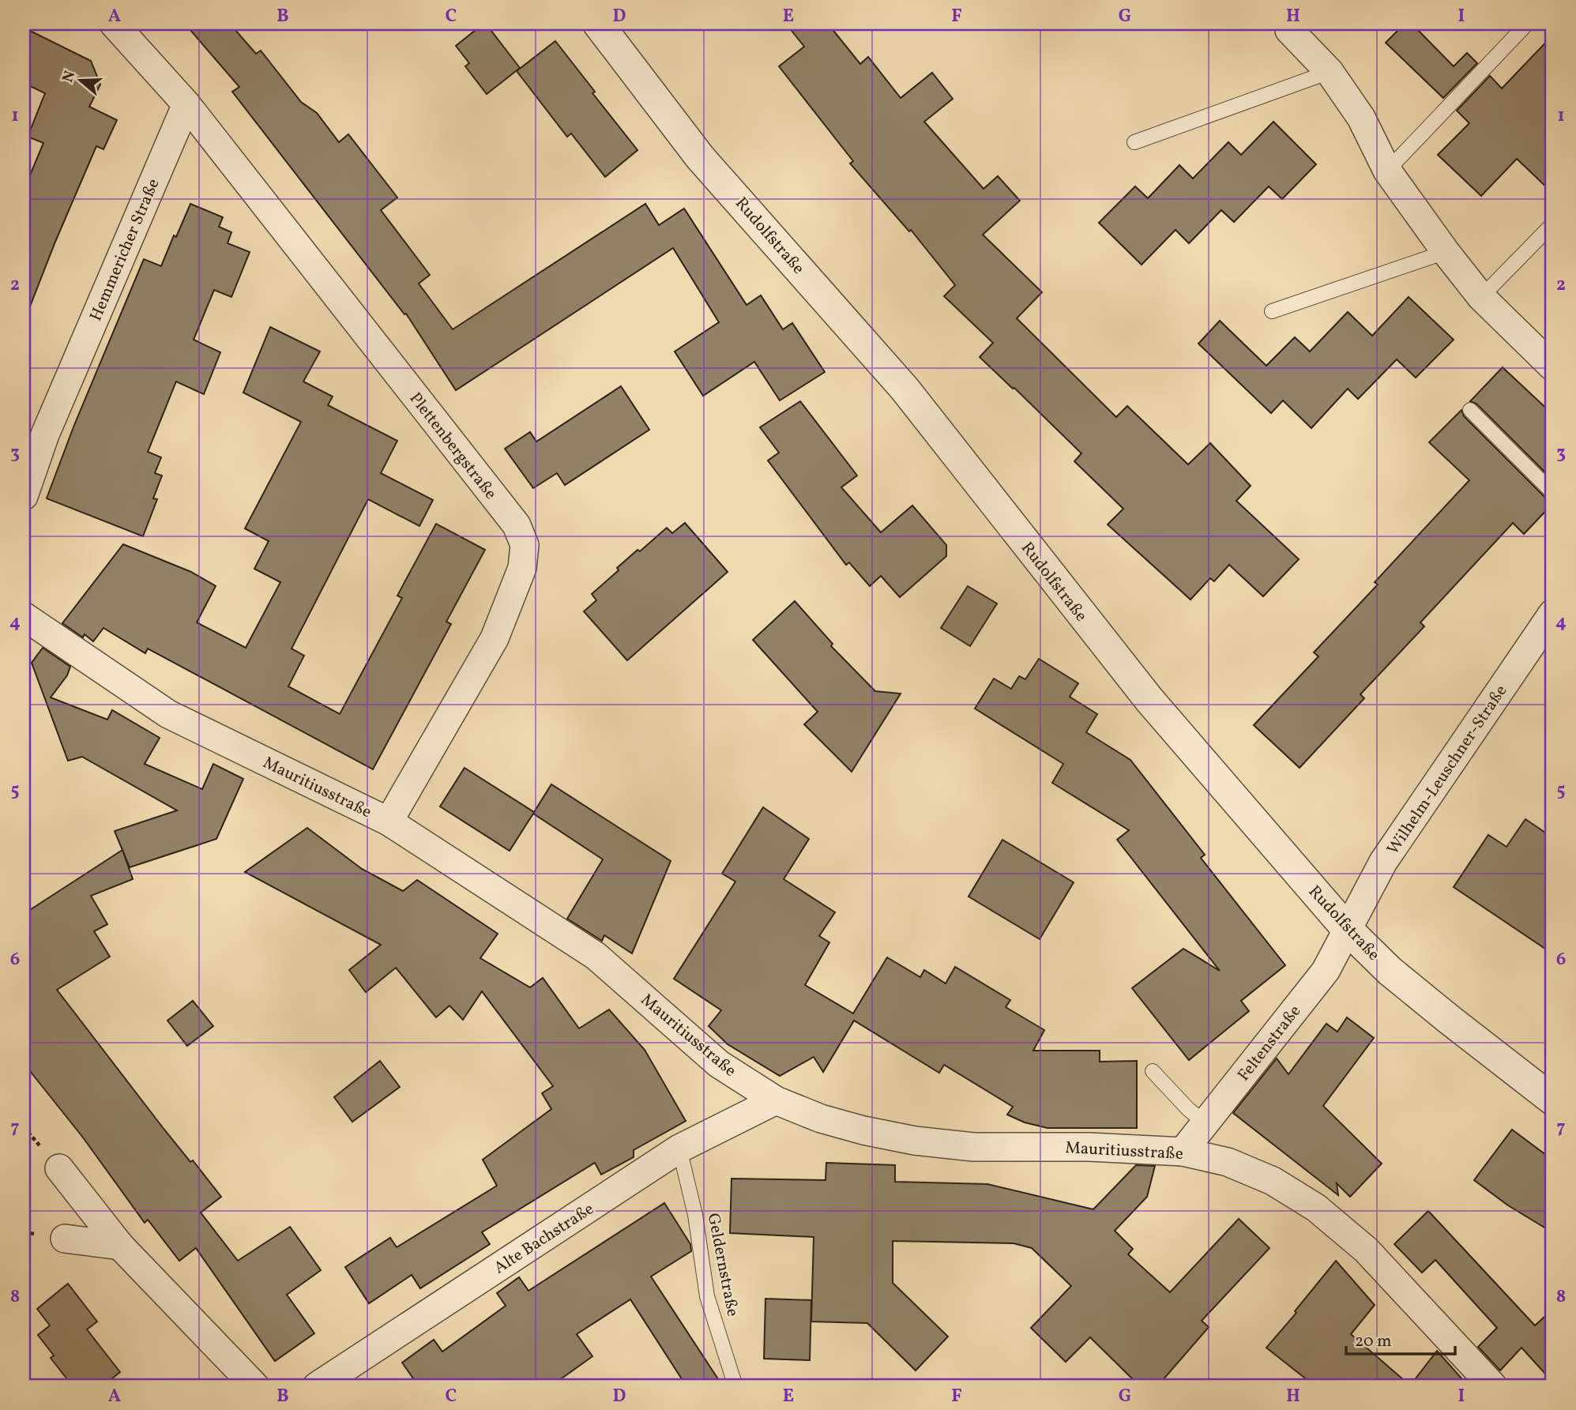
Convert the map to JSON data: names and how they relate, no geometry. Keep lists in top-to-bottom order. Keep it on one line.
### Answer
{"streets":{"street":["Rudolfstraße","Hemmericher Straße","Plettenbergstraße","Wilhelm-Leuschner-Straße","Mauritiusstraße","Feltenstraße","Alte Bachstraße"],"lane":["Geldernstraße"]},"crossings":[["Rudolfstraße","Wilhelm-Leuschner-Straße"],["Rudolfstraße","Feltenstraße"],["Hemmericher Straße","Plettenbergstraße"],["Plettenbergstraße","Mauritiusstraße"],["Wilhelm-Leuschner-Straße","Feltenstraße"],["Mauritiusstraße","Feltenstraße"],["Mauritiusstraße","Alte Bachstraße"],["Alte Bachstraße","Geldernstraße"]],"scale_bar":"20 m","north":"left","grid":{"columns":["A","B","C","D","E","F","G","H","I"],"rows":["1","2","3","4","5","6","7","8"]}}
